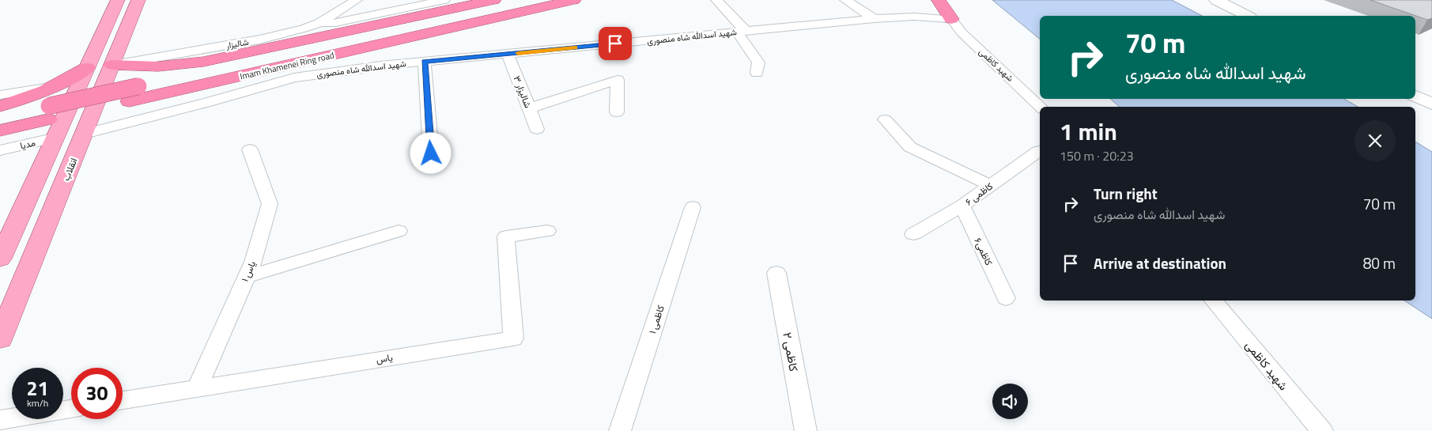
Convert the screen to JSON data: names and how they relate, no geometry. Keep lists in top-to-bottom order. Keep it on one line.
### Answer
{"streets":{"highway":["Imam Khamenei Ring road"],"main road":["انقلاب"],"street":["شهید اسدالله شاه منصوری","شالیزار","شهید کاظمی","شالیزار ۳","مدیا","کاظمی ۶","کاظمی۶","یاس ۱","کاظمی ۱","کاظمی ۲","یاس"]},"crossings":[["شهید اسدالله شاه منصوری","شهید کاظمی"],["شهید اسدالله شاه منصوری","شالیزار ۳"],["شهید اسدالله شاه منصوری","انقلاب"],["شالیزار","انقلاب"],["کاظمی ۶","کاظمی۶"],["یاس ۱","یاس"]],"page":{"turn":["70 m","شهید اسدالله شاه منصوری"],"heading":["1 min","150 m · 20:23"],"list":[{"name":"Turn right","note":"شهید اسدالله شاه منصوری","value":"70 m"},{"name":"Arrive at destination","value":"80 m"}],"speed":"21 km/h","limit":"30"}}
